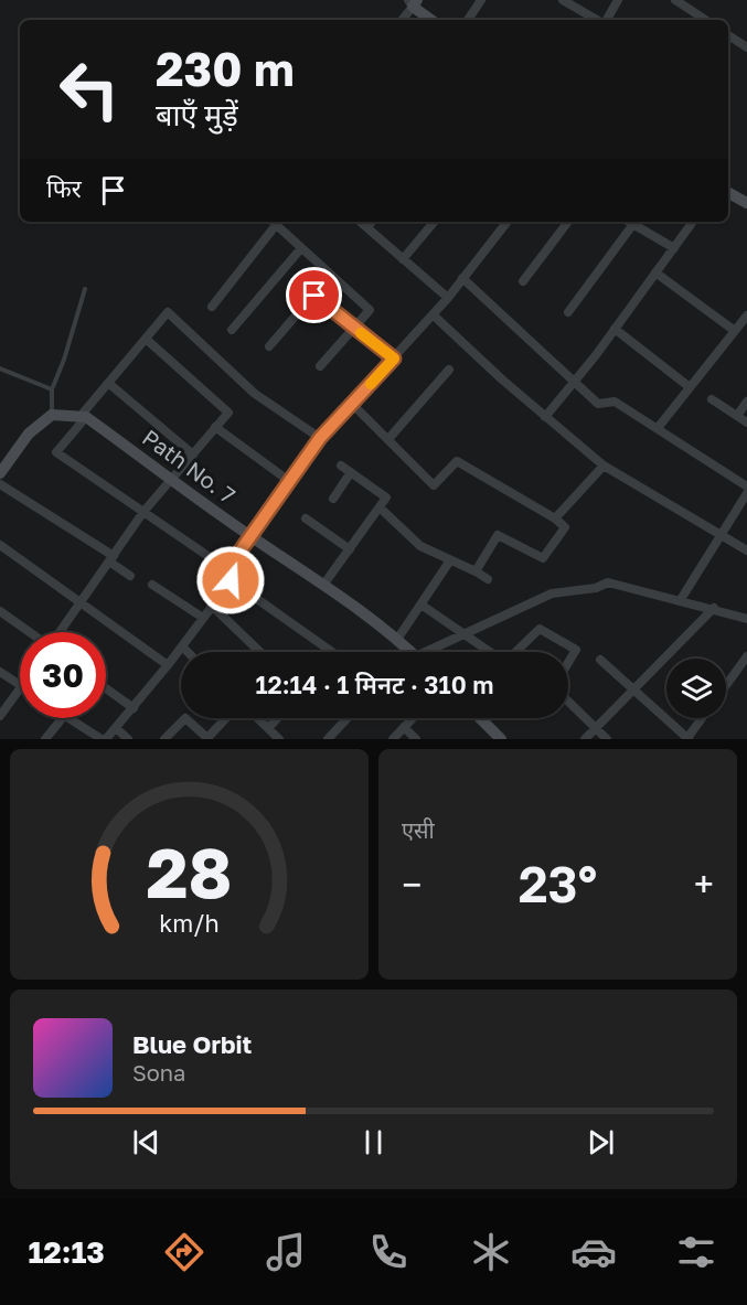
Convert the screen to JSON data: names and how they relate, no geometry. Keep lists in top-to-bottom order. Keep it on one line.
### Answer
{"streets":{"street":["Path No. 7"]},"page":{"turn":["230 m","बाएँ मुड़ें"],"then":"फिर","limit":"30","trip":"12:14 · 1 मिनट · 310 m","tile":"एसी","heat":["−","23°","+"],"song":["Blue Orbit","Sona"],"tabs":"12:13","gauge":["28","km/h"]}}
